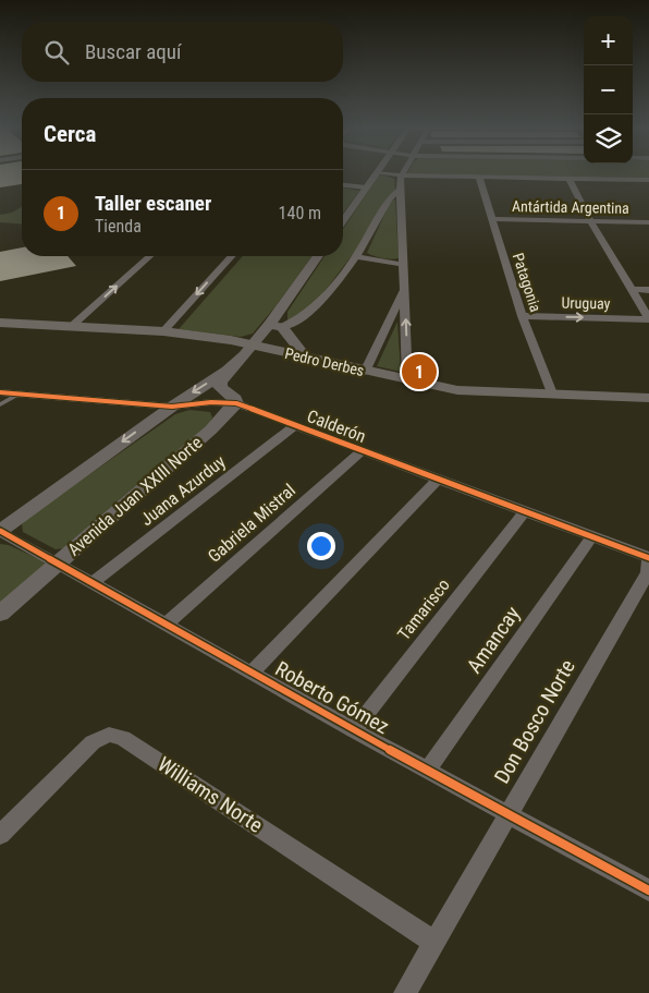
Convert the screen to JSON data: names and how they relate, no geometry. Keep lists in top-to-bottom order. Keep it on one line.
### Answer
{"streets":{"main road":["Pedro Derbes"],"street":["Antártida Argentina","Patagonia","Uruguay","Calderón","Juana Azurduy","Avenida Juan XXIII Norte","Gabriela Mistral","Tamarisco","Amancay","Roberto Gómez","Don Bosco Norte","Williams Norte"]},"crossings":[["Antártida Argentina","Patagonia"],["Patagonia","Uruguay"],["Patagonia","Pedro Derbes"],["Calderón","Juana Azurduy"],["Calderón","Avenida Juan XXIII Norte"],["Calderón","Gabriela Mistral"],["Calderón","Tamarisco"],["Calderón","Amancay"],["Calderón","Don Bosco Norte"],["Juana Azurduy","Roberto Gómez"],["Avenida Juan XXIII Norte","Roberto Gómez"],["Gabriela Mistral","Roberto Gómez"],["Tamarisco","Roberto Gómez"],["Amancay","Roberto Gómez"],["Roberto Gómez","Don Bosco Norte"],["Don Bosco Norte","Williams Norte"]],"one_way":["Uruguay"],"page":{"map_buttons":["+","−"],"search":"Buscar aquí","heading":"Cerca","list":[{"mark":"1","name":"Taller escaner","note":"Tienda","value":"140 m"}],"pins":"1"}}
